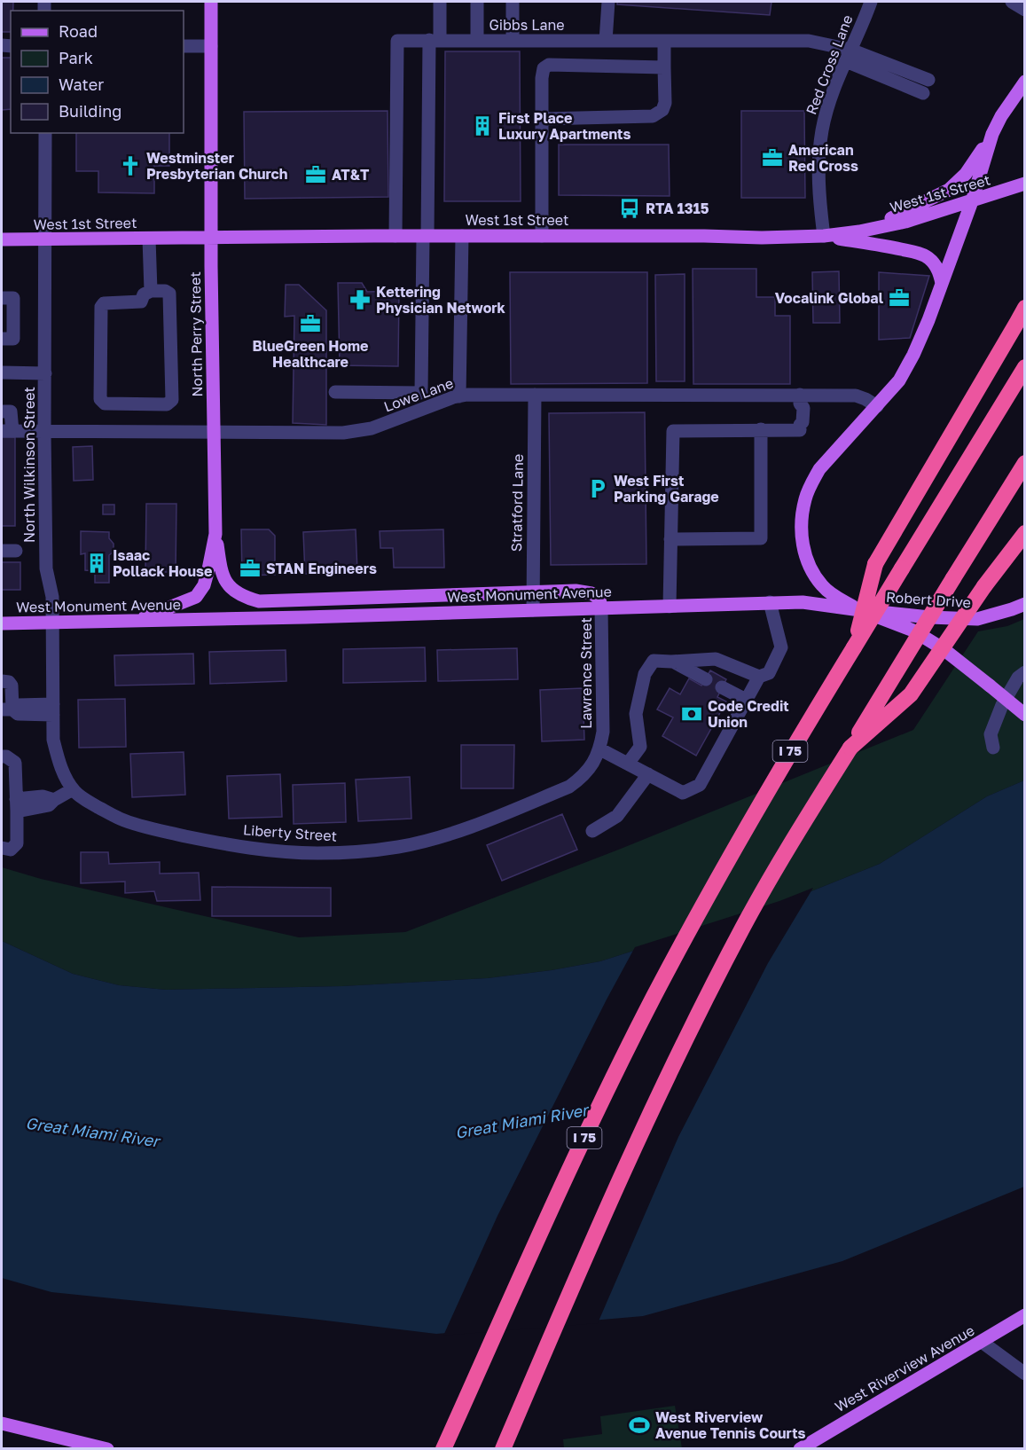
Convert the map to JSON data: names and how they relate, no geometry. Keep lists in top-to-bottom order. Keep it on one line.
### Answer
{"streets":{"highway":["I 75"],"main road":["West 1st Street","North Perry Street","West Monument Avenue","Robert Drive","West Riverview Avenue"],"street":["Gibbs Lane","Red Cross Lane","Lowe Lane","North Wilkinson Street","Stratford Lane","Lawrence Street","Liberty Street"]},"crossings":[["Gibbs Lane","Red Cross Lane"],["Gibbs Lane","West 1st Street"],["Red Cross Lane","West 1st Street"],["West 1st Street","North Perry Street"],["West 1st Street","North Wilkinson Street"],["North Perry Street","Lowe Lane"],["North Perry Street","West Monument Avenue"],["Lowe Lane","North Wilkinson Street"],["Lowe Lane","Stratford Lane"],["North Wilkinson Street","West Monument Avenue"],["North Wilkinson Street","Liberty Street"],["Stratford Lane","West Monument Avenue"],["West Monument Avenue","Robert Drive"],["West Monument Avenue","Lawrence Street"],["Lawrence Street","Liberty Street"]],"water":["Great Miami River"],"places":{"building":["First Place Luxury Apartments","Isaac Pollack House"],"office":["American Red Cross","AT&T","Vocalink Global","BlueGreen Home Healthcare","STAN Engineers"],"church":["Westminster Presbyterian Church"],"bus stop":["RTA 1315"],"pharmacy":["Kettering Physician Network"],"parking":["West First Parking Garage"],"bank":["Code Credit Union"],"sports":["West Riverview Avenue Tennis Courts"]},"legend":["Road","Park","Water","Building"]}
